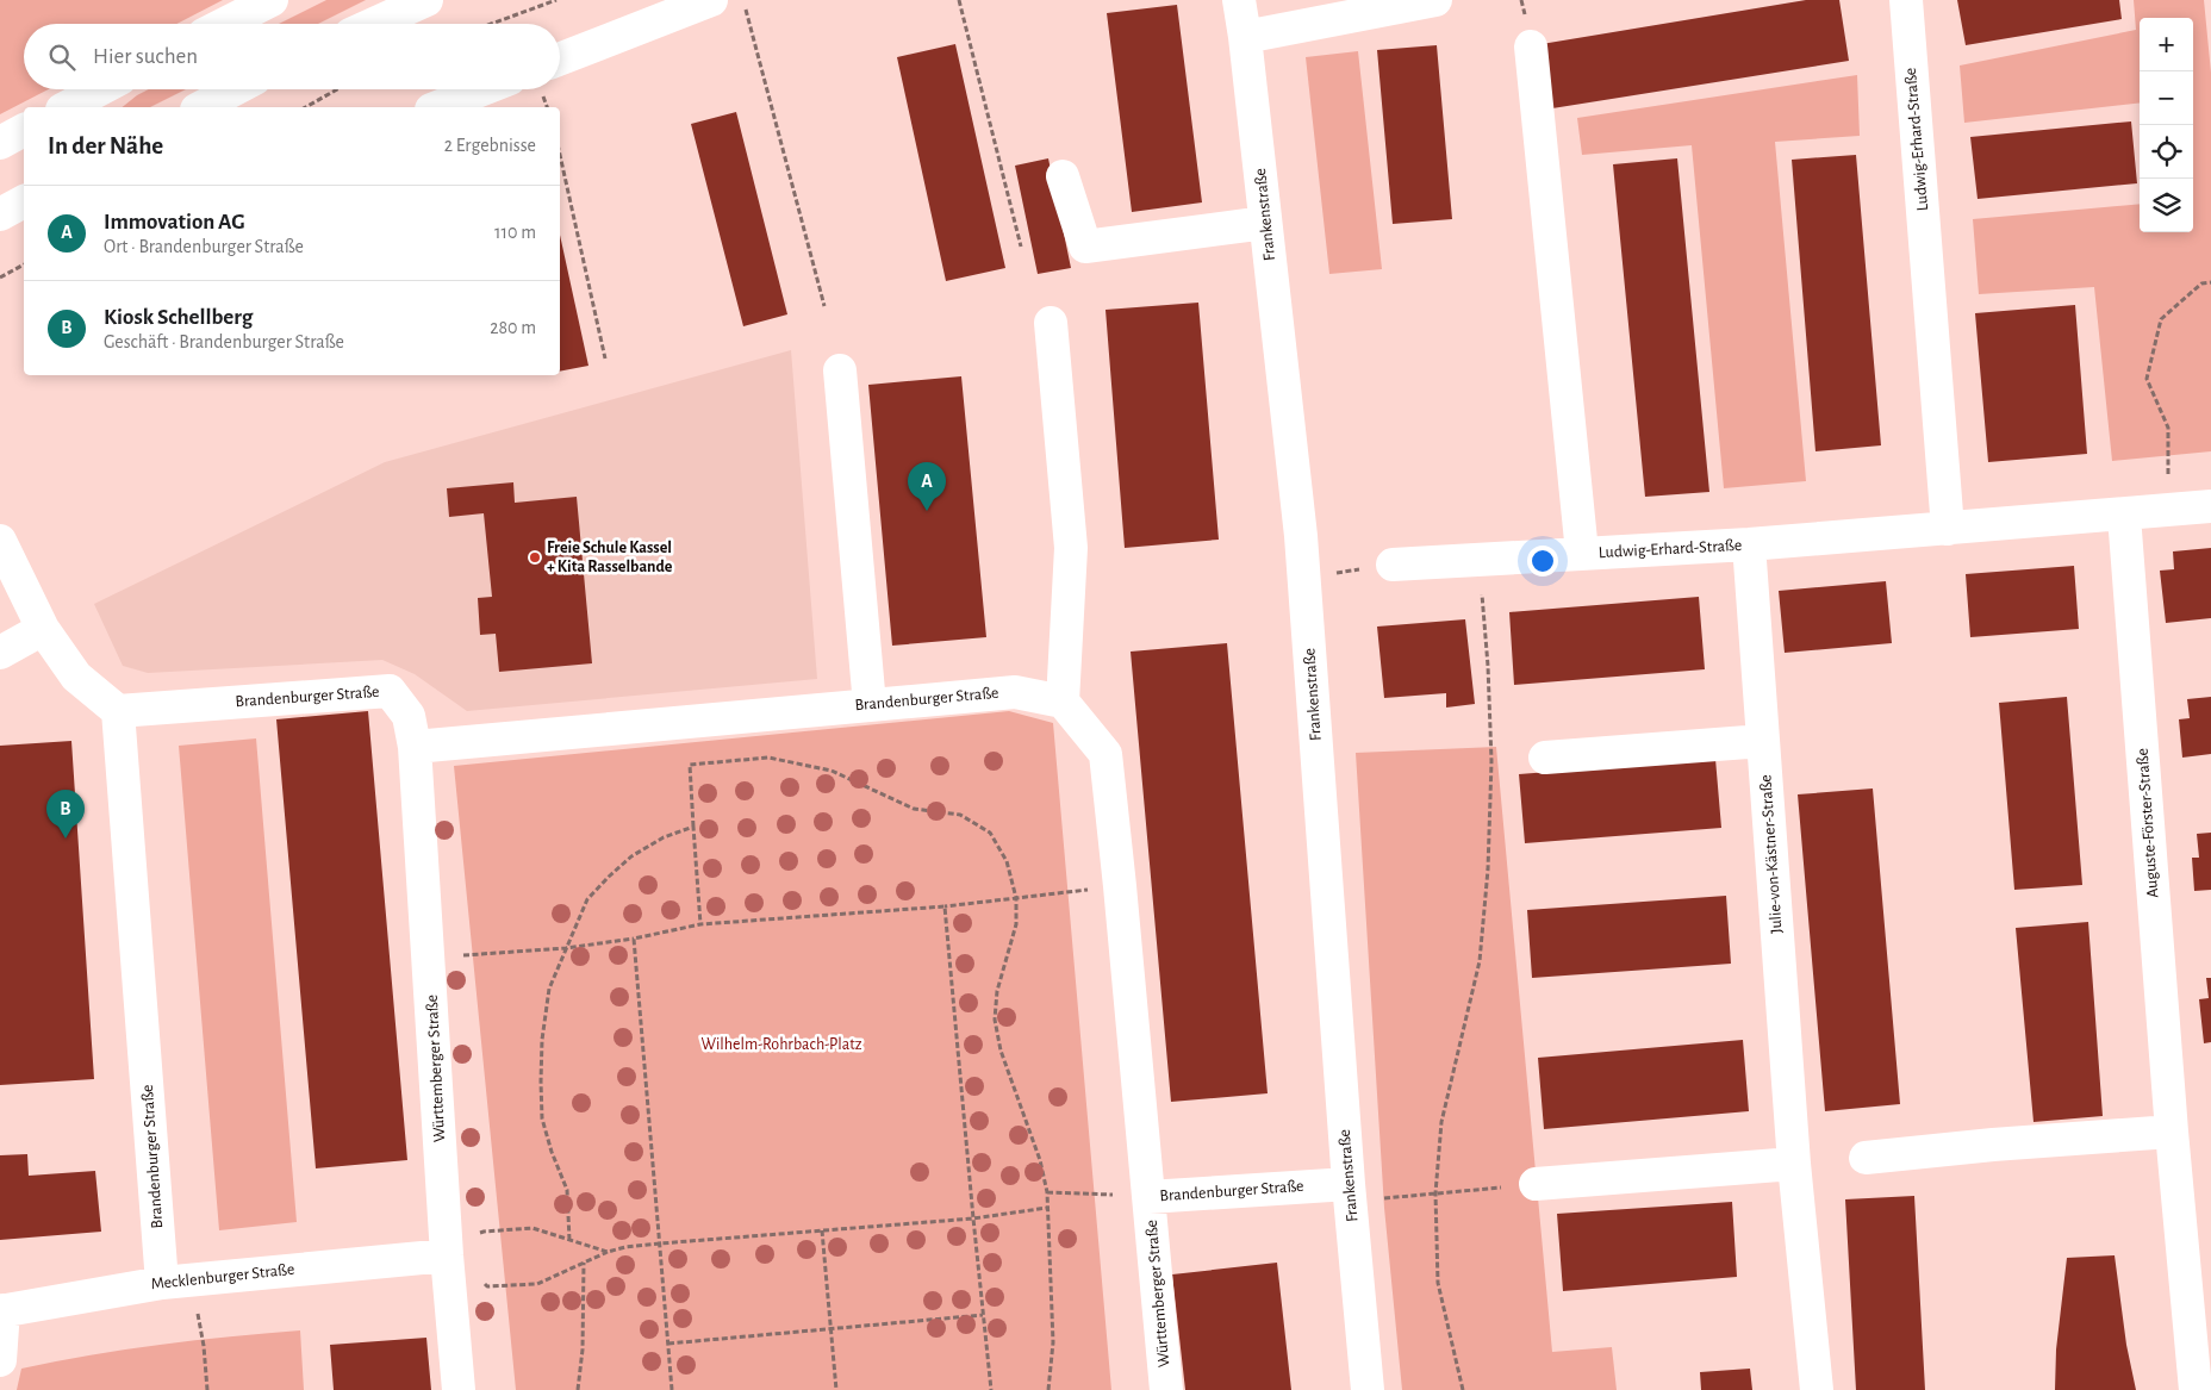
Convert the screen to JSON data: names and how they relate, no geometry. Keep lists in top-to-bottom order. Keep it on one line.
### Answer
{"streets":{"street":["Ludwig-Erhard-Straße","Frankenstraße","Brandenburger Straße","Auguste-Förster-Straße","Julie-von-Kästner-Straße","Württemberger Straße","Mecklenburger Straße"]},"crossings":[["Ludwig-Erhard-Straße","Auguste-Förster-Straße"],["Ludwig-Erhard-Straße","Julie-von-Kästner-Straße"],["Frankenstraße","Brandenburger Straße"],["Brandenburger Straße","Württemberger Straße"],["Brandenburger Straße","Mecklenburger Straße"],["Württemberger Straße","Mecklenburger Straße"]],"parks":["Wilhelm-Rohrbach-Platz"],"places":["Freie Schule Kassel + Kita Rasselbande"],"page":{"map_buttons":["+","−"],"search":"Hier suchen","heading":["In der Nähe","2 Ergebnisse"],"list":[{"mark":"A","name":"Immovation AG","note":"Ort · Brandenburger Straße","value":"110 m"},{"mark":"B","name":"Kiosk Schellberg","note":"Geschäft · Brandenburger Straße","value":"280 m"}],"pins":["A","B"]}}
